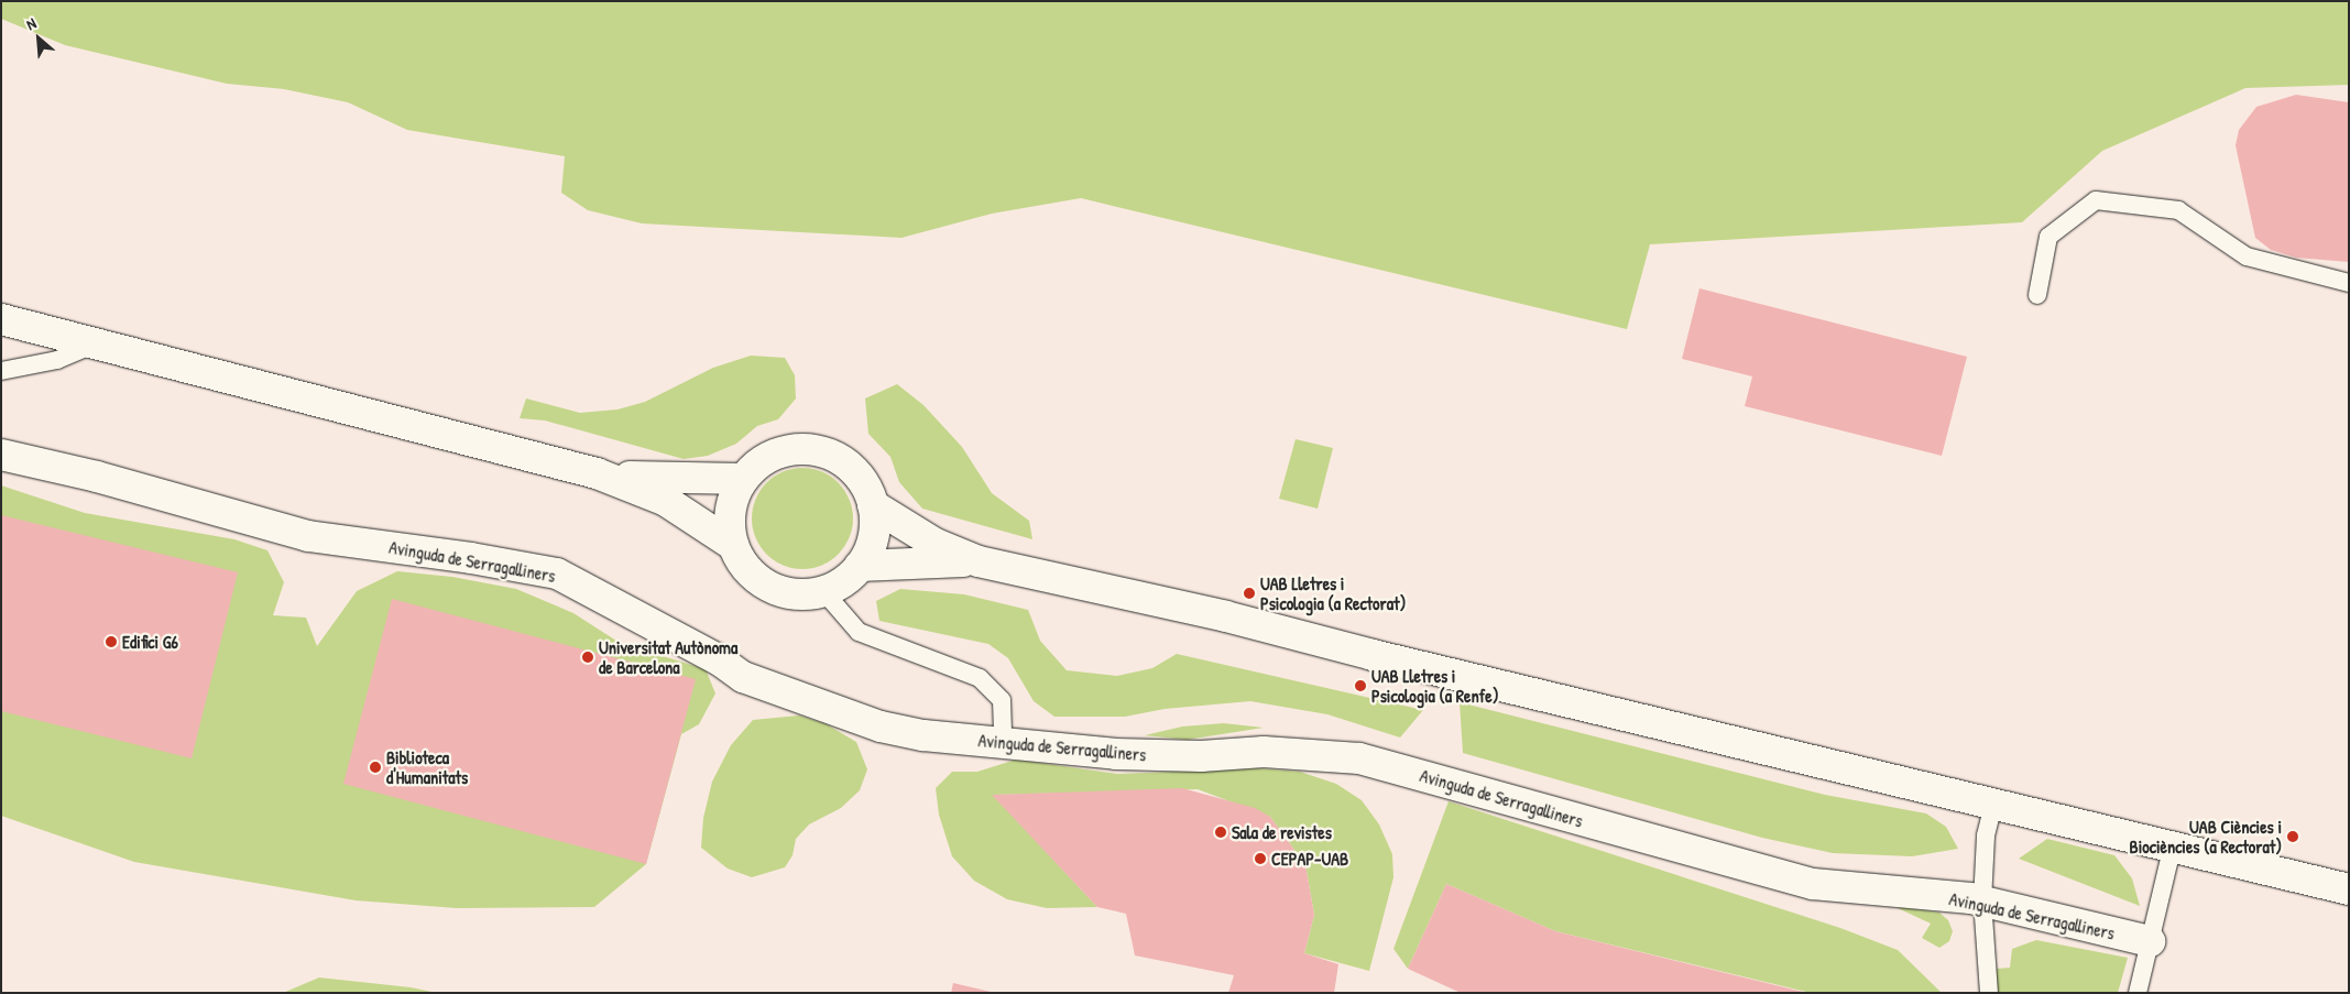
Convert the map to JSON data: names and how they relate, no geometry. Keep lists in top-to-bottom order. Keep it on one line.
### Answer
{"streets":{"street":["Avinguda de Serragalliners"]},"places":["UAB Lletres i Psicologia (a Rectorat)","Edifici G6","Universitat Autònoma de Barcelona","UAB Lletres i Psicologia (a Renfe)","Biblioteca d'Humanitats","Sala de revistes","UAB Ciències i Biociències (a Rectorat)","CEPAP-UAB"],"north":"top left"}
